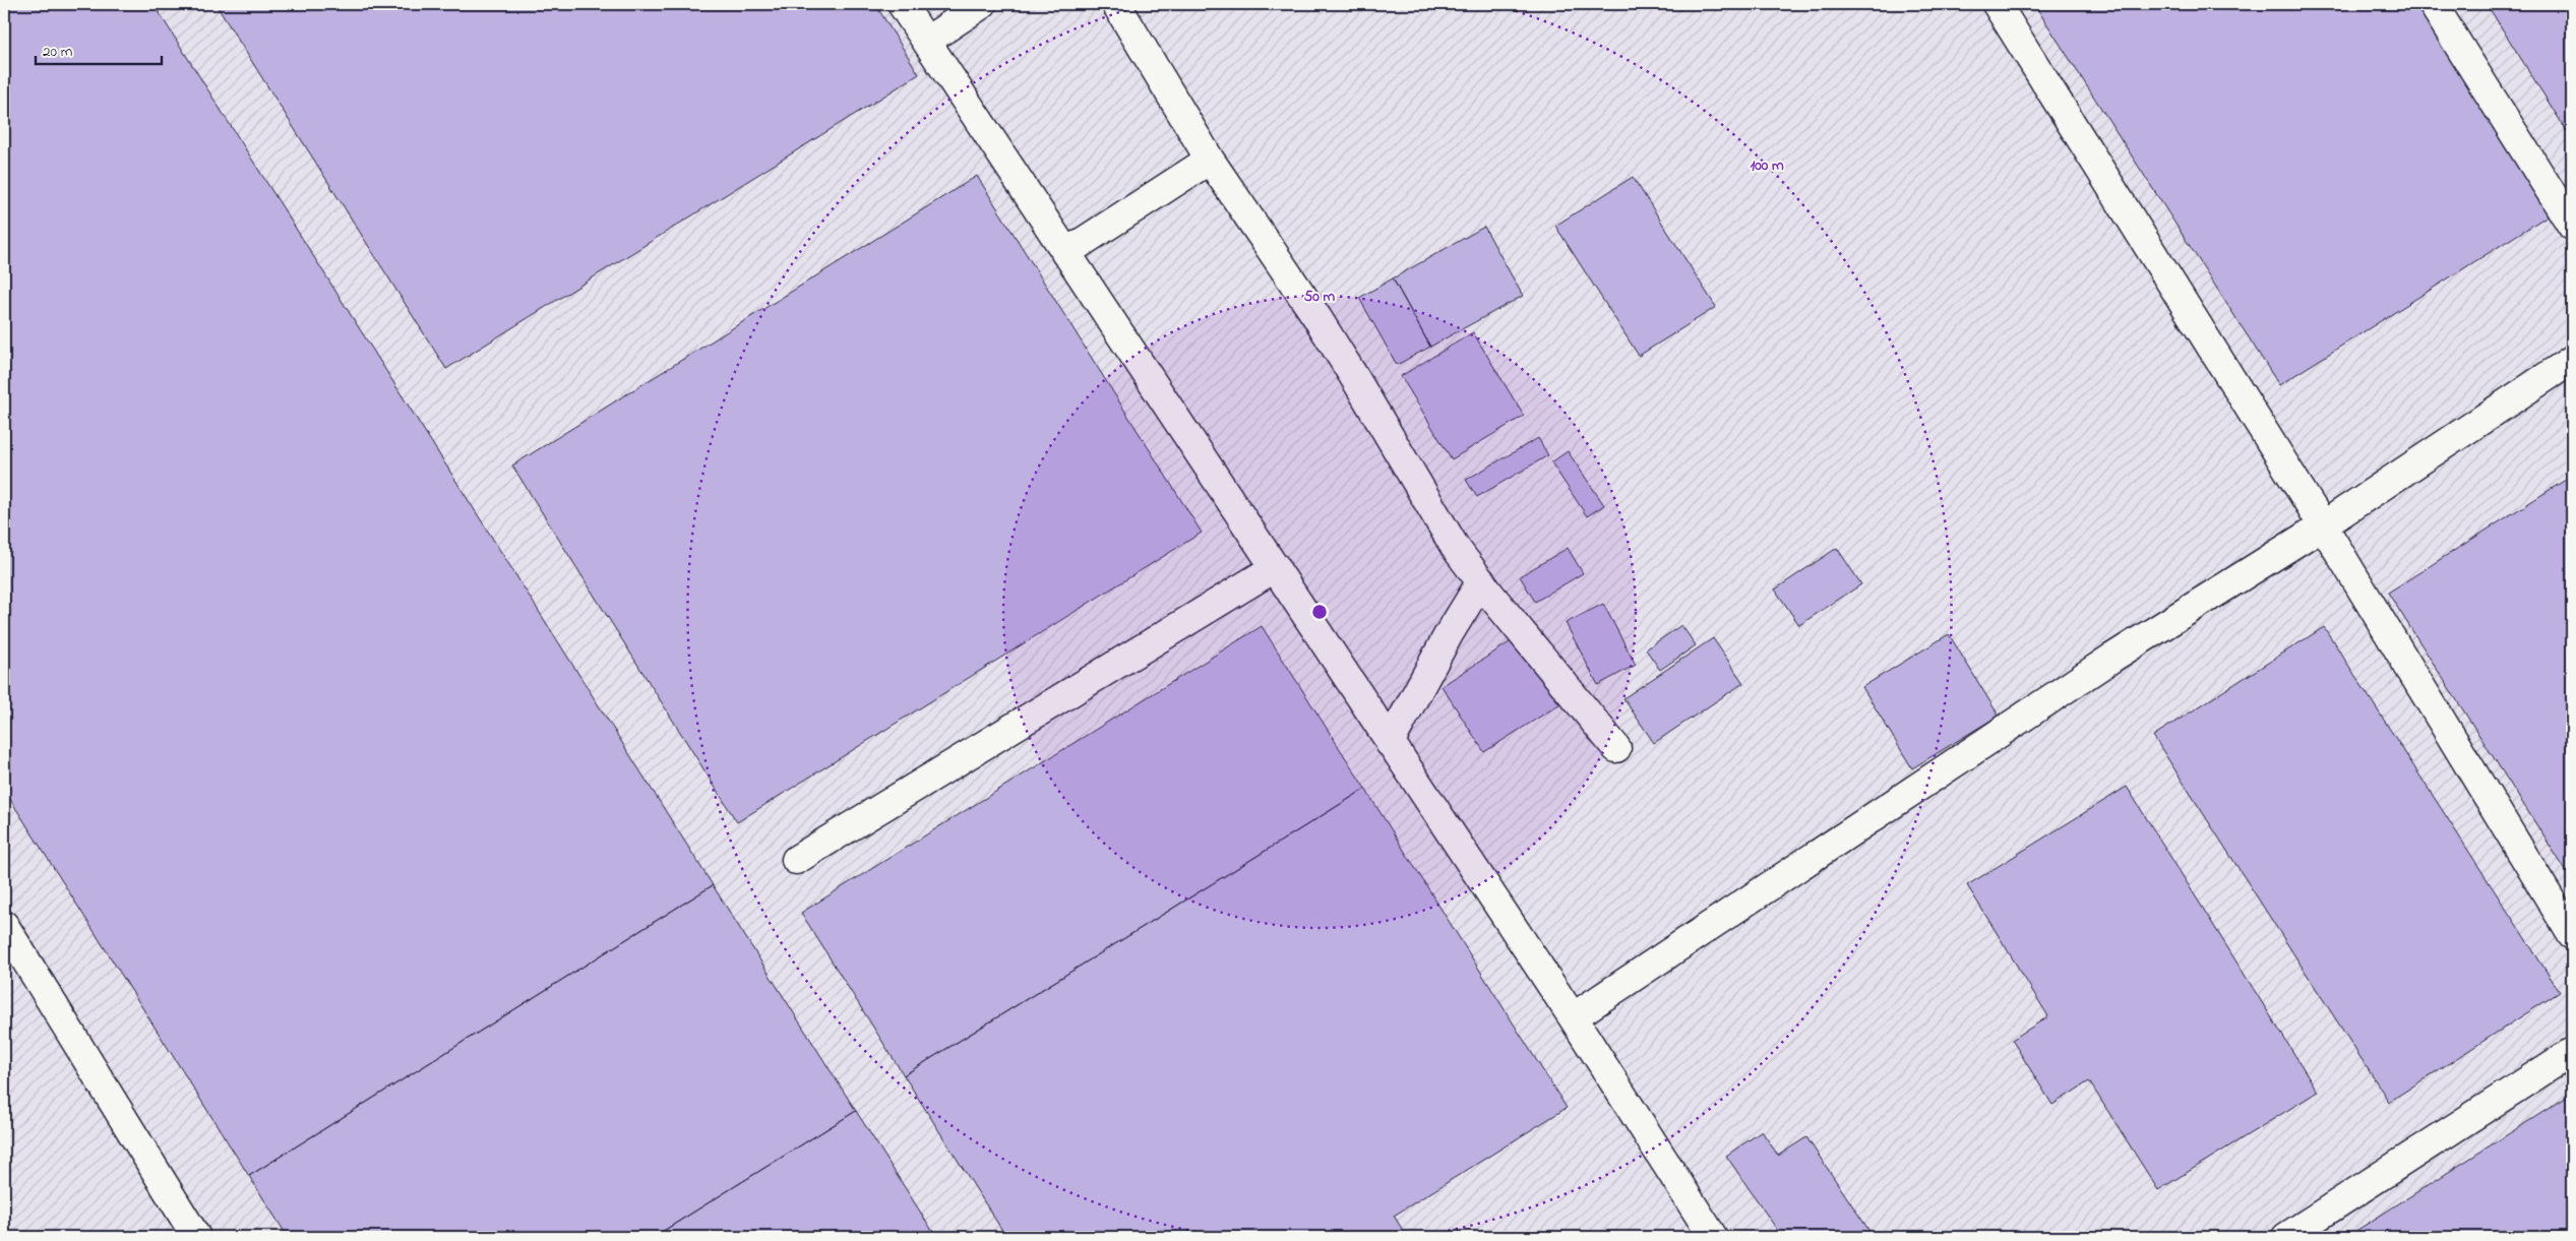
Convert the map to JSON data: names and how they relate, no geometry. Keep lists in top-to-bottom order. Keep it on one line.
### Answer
{"scale_bar":"20 m","rings":["100 m","50 m"]}
